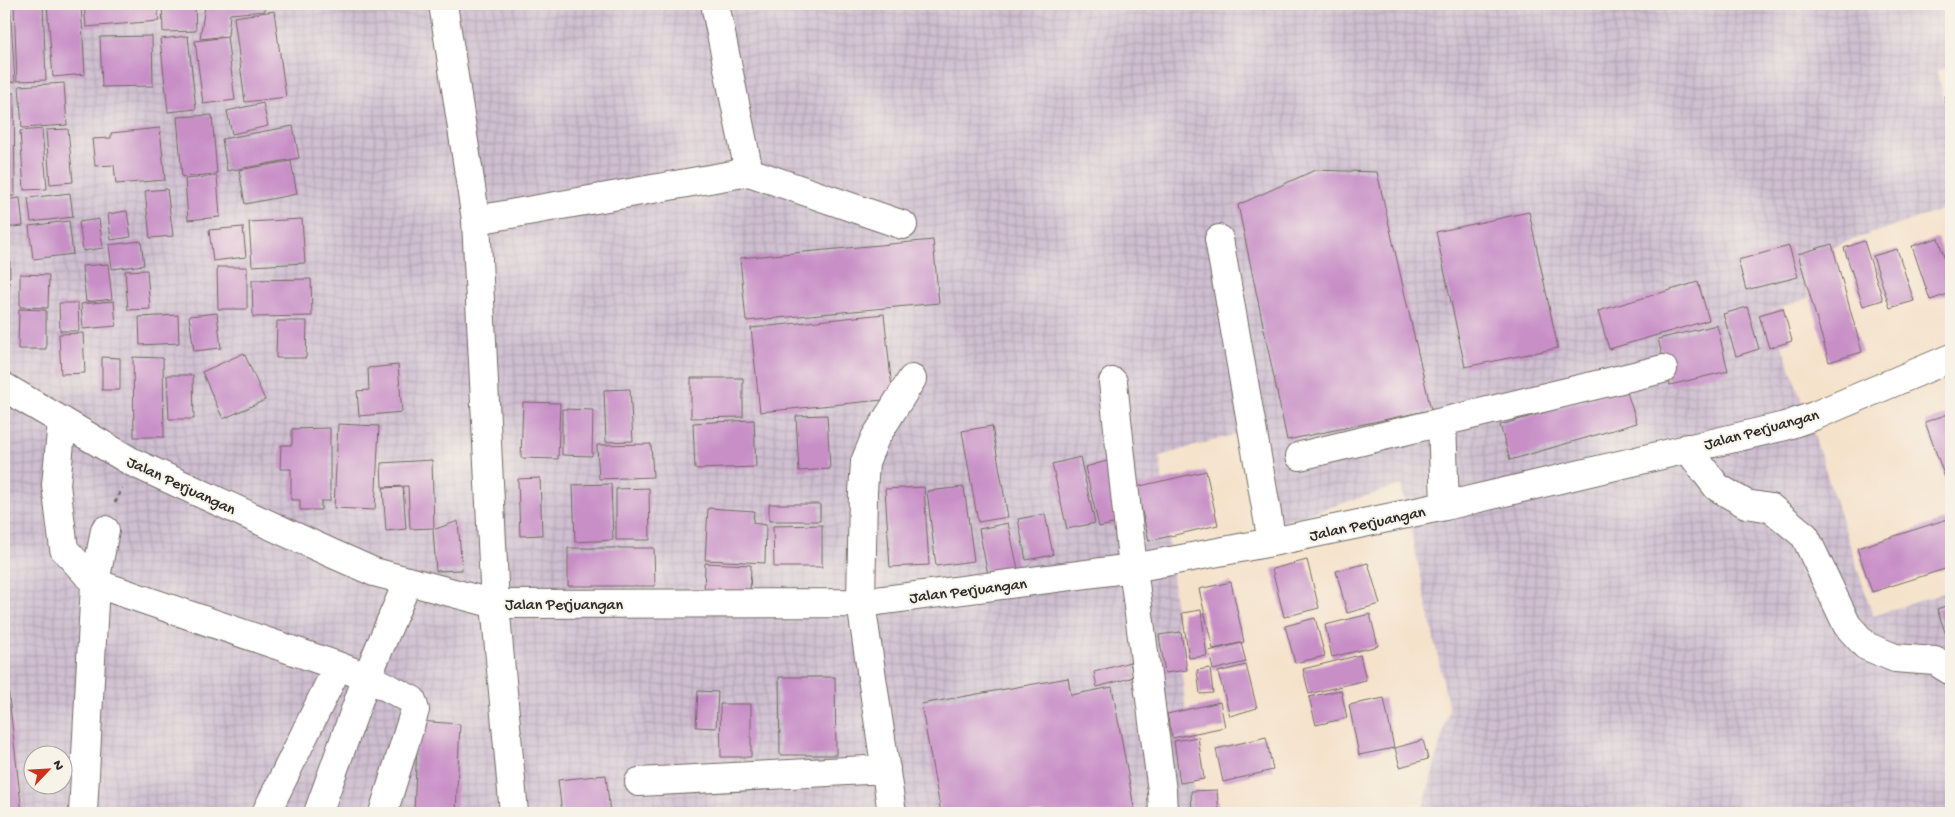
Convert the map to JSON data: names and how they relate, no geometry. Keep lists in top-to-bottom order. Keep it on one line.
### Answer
{"streets":{"street":["Jalan Perjuangan"]},"north":"top right"}
